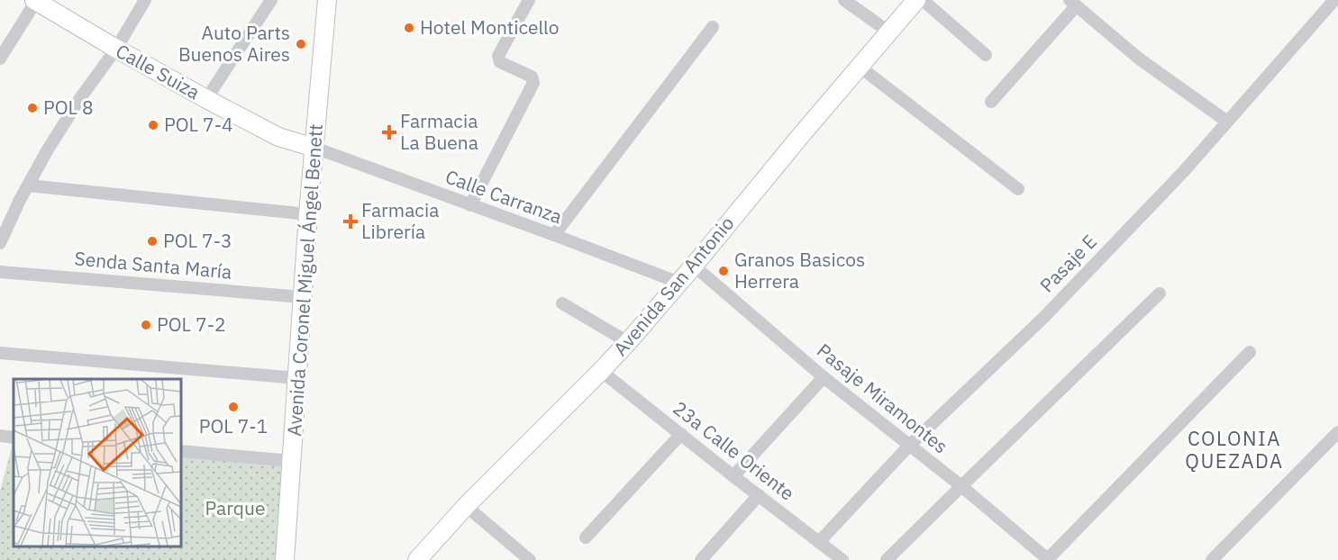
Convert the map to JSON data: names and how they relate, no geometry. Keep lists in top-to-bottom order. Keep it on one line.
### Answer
{"streets":{"street":["Calle Suiza","Calle Carranza","Pasaje E","Senda Santa María","Avenida Coronel Miguel Ángel Benett","Avenida San Antonio","Pasaje Miramontes","23a Calle Oriente"]},"crossings":[["Calle Suiza","Calle Carranza"],["Calle Suiza","Avenida Coronel Miguel Ángel Benett"],["Calle Carranza","Avenida Coronel Miguel Ángel Benett"],["Calle Carranza","Avenida San Antonio"],["Pasaje E","Pasaje Miramontes"],["Pasaje E","23a Calle Oriente"],["Senda Santa María","Avenida Coronel Miguel Ángel Benett"],["Avenida San Antonio","Pasaje Miramontes"],["Avenida San Antonio","23a Calle Oriente"]],"districts":["COLONIA QUEZADA"],"parks":["Parque"],"places":{"other":["Hotel Monticello","Auto Parts Buenos Aires","POL 8","POL 7-4","POL 7-3","Granos Basicos Herrera","POL 7-2","POL 7-1"],"health":["Farmacia La Buena","Farmacia Librería"]}}
